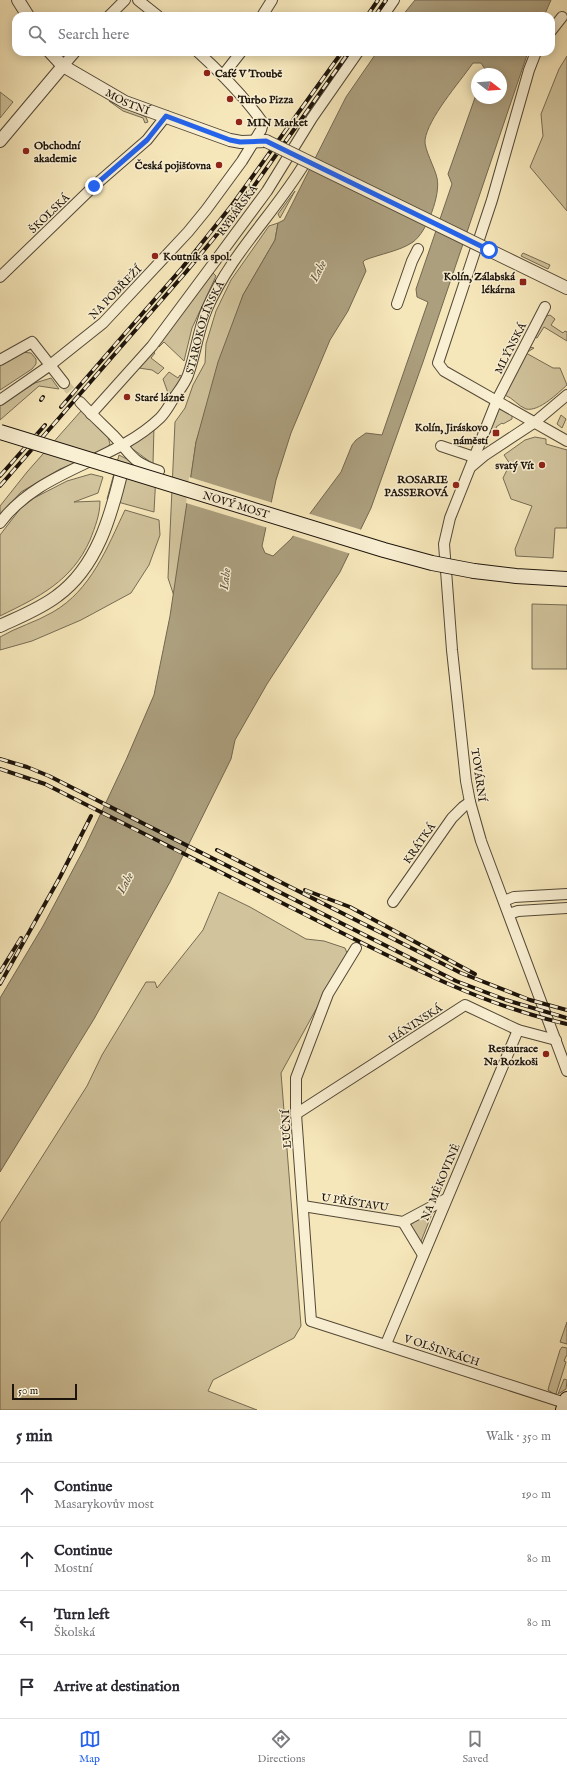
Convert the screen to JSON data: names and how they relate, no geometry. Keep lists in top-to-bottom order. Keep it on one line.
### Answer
{"streets":{"main road":["NOVÝ MOST"],"street":["MOSTNÍ","RYBÁŘSKÁ","ŠKOLSKÁ","NA POBŘEŽÍ","STAROKOLÍNSKÁ","MLÝNSKÁ","TOVÁRNÍ","KRÁTKÁ","HÁNINSKÁ","LUČNÍ","NA MĚKOVINĚ","U PŘÍSTAVU","V OLŠINKÁCH"]},"crossings":[["MOSTNÍ","ŠKOLSKÁ"],["MOSTNÍ","NA POBŘEŽÍ"],["MLÝNSKÁ","TOVÁRNÍ"],["TOVÁRNÍ","KRÁTKÁ"],["TOVÁRNÍ","HÁNINSKÁ"],["HÁNINSKÁ","LUČNÍ"],["HÁNINSKÁ","NA MĚKOVINĚ"],["LUČNÍ","U PŘÍSTAVU"],["LUČNÍ","V OLŠINKÁCH"],["NA MĚKOVINĚ","V OLŠINKÁCH"]],"water":["Labe"],"places":{"other":["Café V Troubě","Turbo Pizza","MIN Market","Obchodní akademie","Česká pojišťovna","Koutník a spol.","Staré lázně","svatý Vít","ROSARIE PASSEROVÁ","Restaurace Na Rozkoši"],"transit":["Kolín, Zálabská lékárna","Kolín, Jiráskovo náměstí"]},"scale_bar":"50 m","north":"right","page":{"search":"Search here","scale":"50 m","heading":["5 min","Walk · 350 m"],"list":[["Continue","Masarykovův most","190 m"],["Continue","Mostní","80 m"],["Turn left","Školská","80 m"],"Arrive at destination"],"nav":["Map","Directions","Saved"]}}
